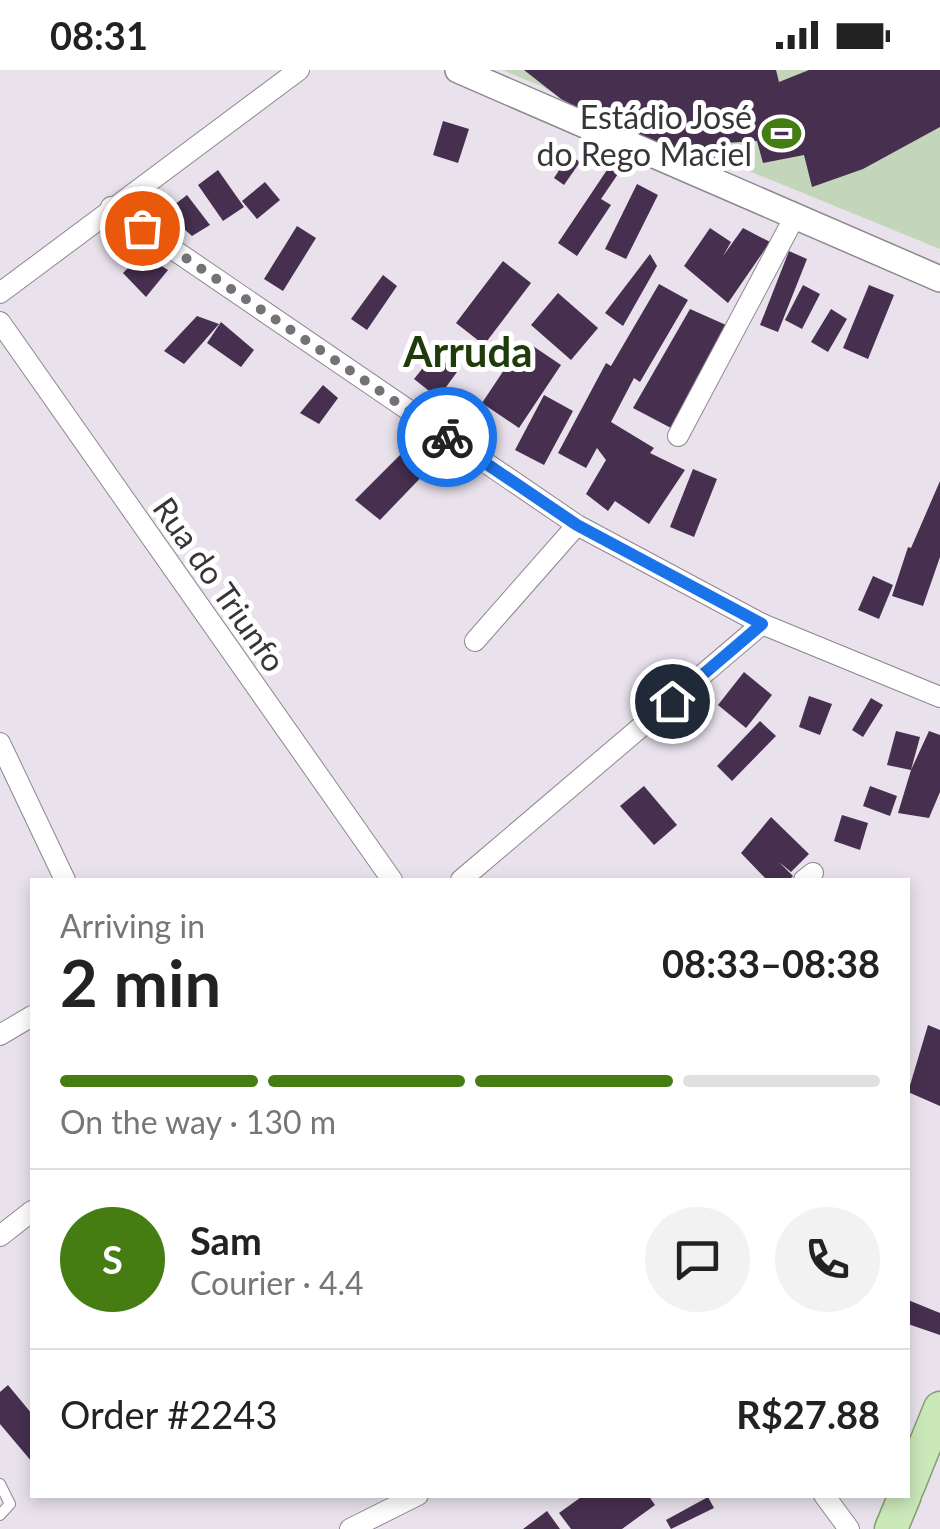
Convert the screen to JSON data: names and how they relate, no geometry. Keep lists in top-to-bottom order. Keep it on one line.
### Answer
{"streets":{"street":["Rua do Triunfo"]},"districts":["Arruda"],"places":{"sports":["Estádio José do Rego Maciel"]},"page":{"status":"08:31","heading":["2 min","Arriving in","08:33–08:38"],"panel":["Sam","Courier · 4.4","Order #2243","R$27.88"],"bar":"On the way · 130 m","round":"S"}}
